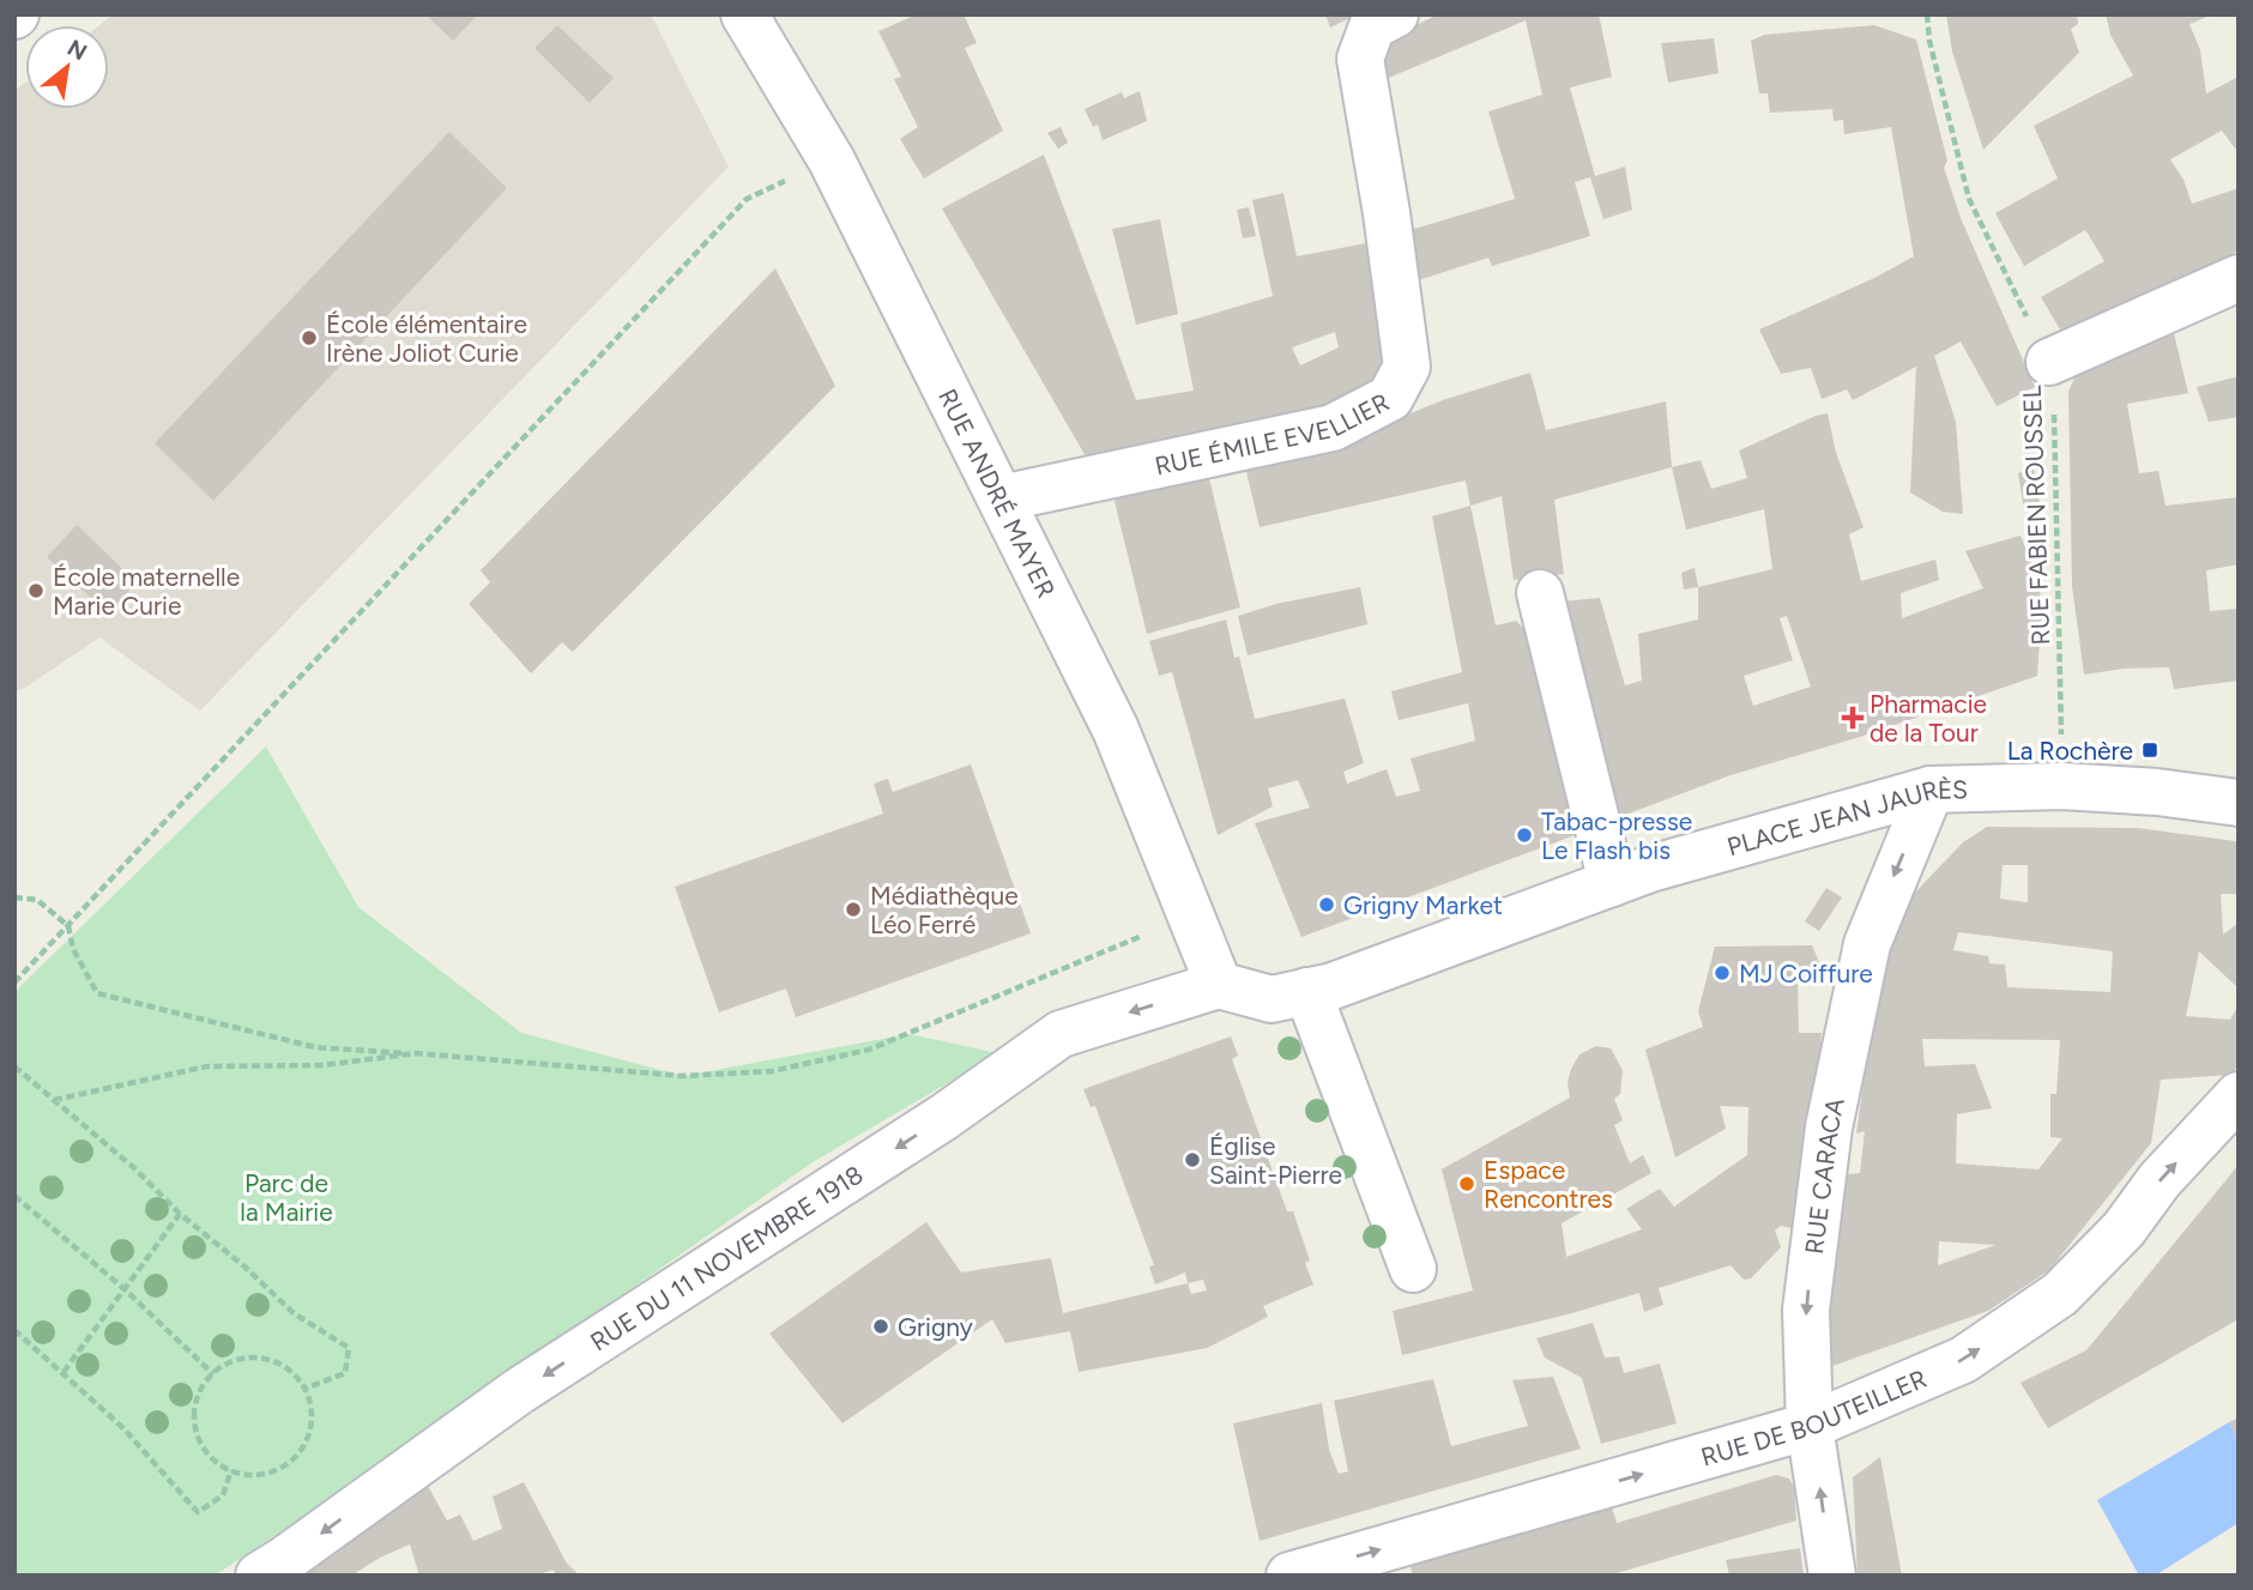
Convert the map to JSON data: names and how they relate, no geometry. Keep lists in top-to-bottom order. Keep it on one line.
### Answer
{"streets":{"street":["RUE ÉMILE EVELLIER","RUE ANDRÉ MAYER","PLACE JEAN JAURÈS","RUE CARACA","RUE DU 11 NOVEMBRE 1918","RUE DE BOUTEILLER"],"path":["RUE FABIEN ROUSSEL"]},"crossings":[["RUE ÉMILE EVELLIER","RUE ANDRÉ MAYER"],["RUE ANDRÉ MAYER","PLACE JEAN JAURÈS"],["RUE ANDRÉ MAYER","RUE DU 11 NOVEMBRE 1918"],["RUE FABIEN ROUSSEL","PLACE JEAN JAURÈS"],["PLACE JEAN JAURÈS","RUE CARACA"],["PLACE JEAN JAURÈS","RUE DU 11 NOVEMBRE 1918"],["RUE CARACA","RUE DE BOUTEILLER"]],"one_way":["RUE DU 11 NOVEMBRE 1918","RUE DE BOUTEILLER"],"parks":["Parc de la Mairie"],"places":{"other":["École élémentaire Irène Joliot Curie","École maternelle Marie Curie","Tabac-presse Le Flash bis","Grigny Market","Médiathèque Léo Ferré","MJ Coiffure","Église Saint-Pierre","Espace Rencontres","Grigny"],"health":["Pharmacie de la Tour"],"transit":["La Rochère"]},"north":"top right"}
